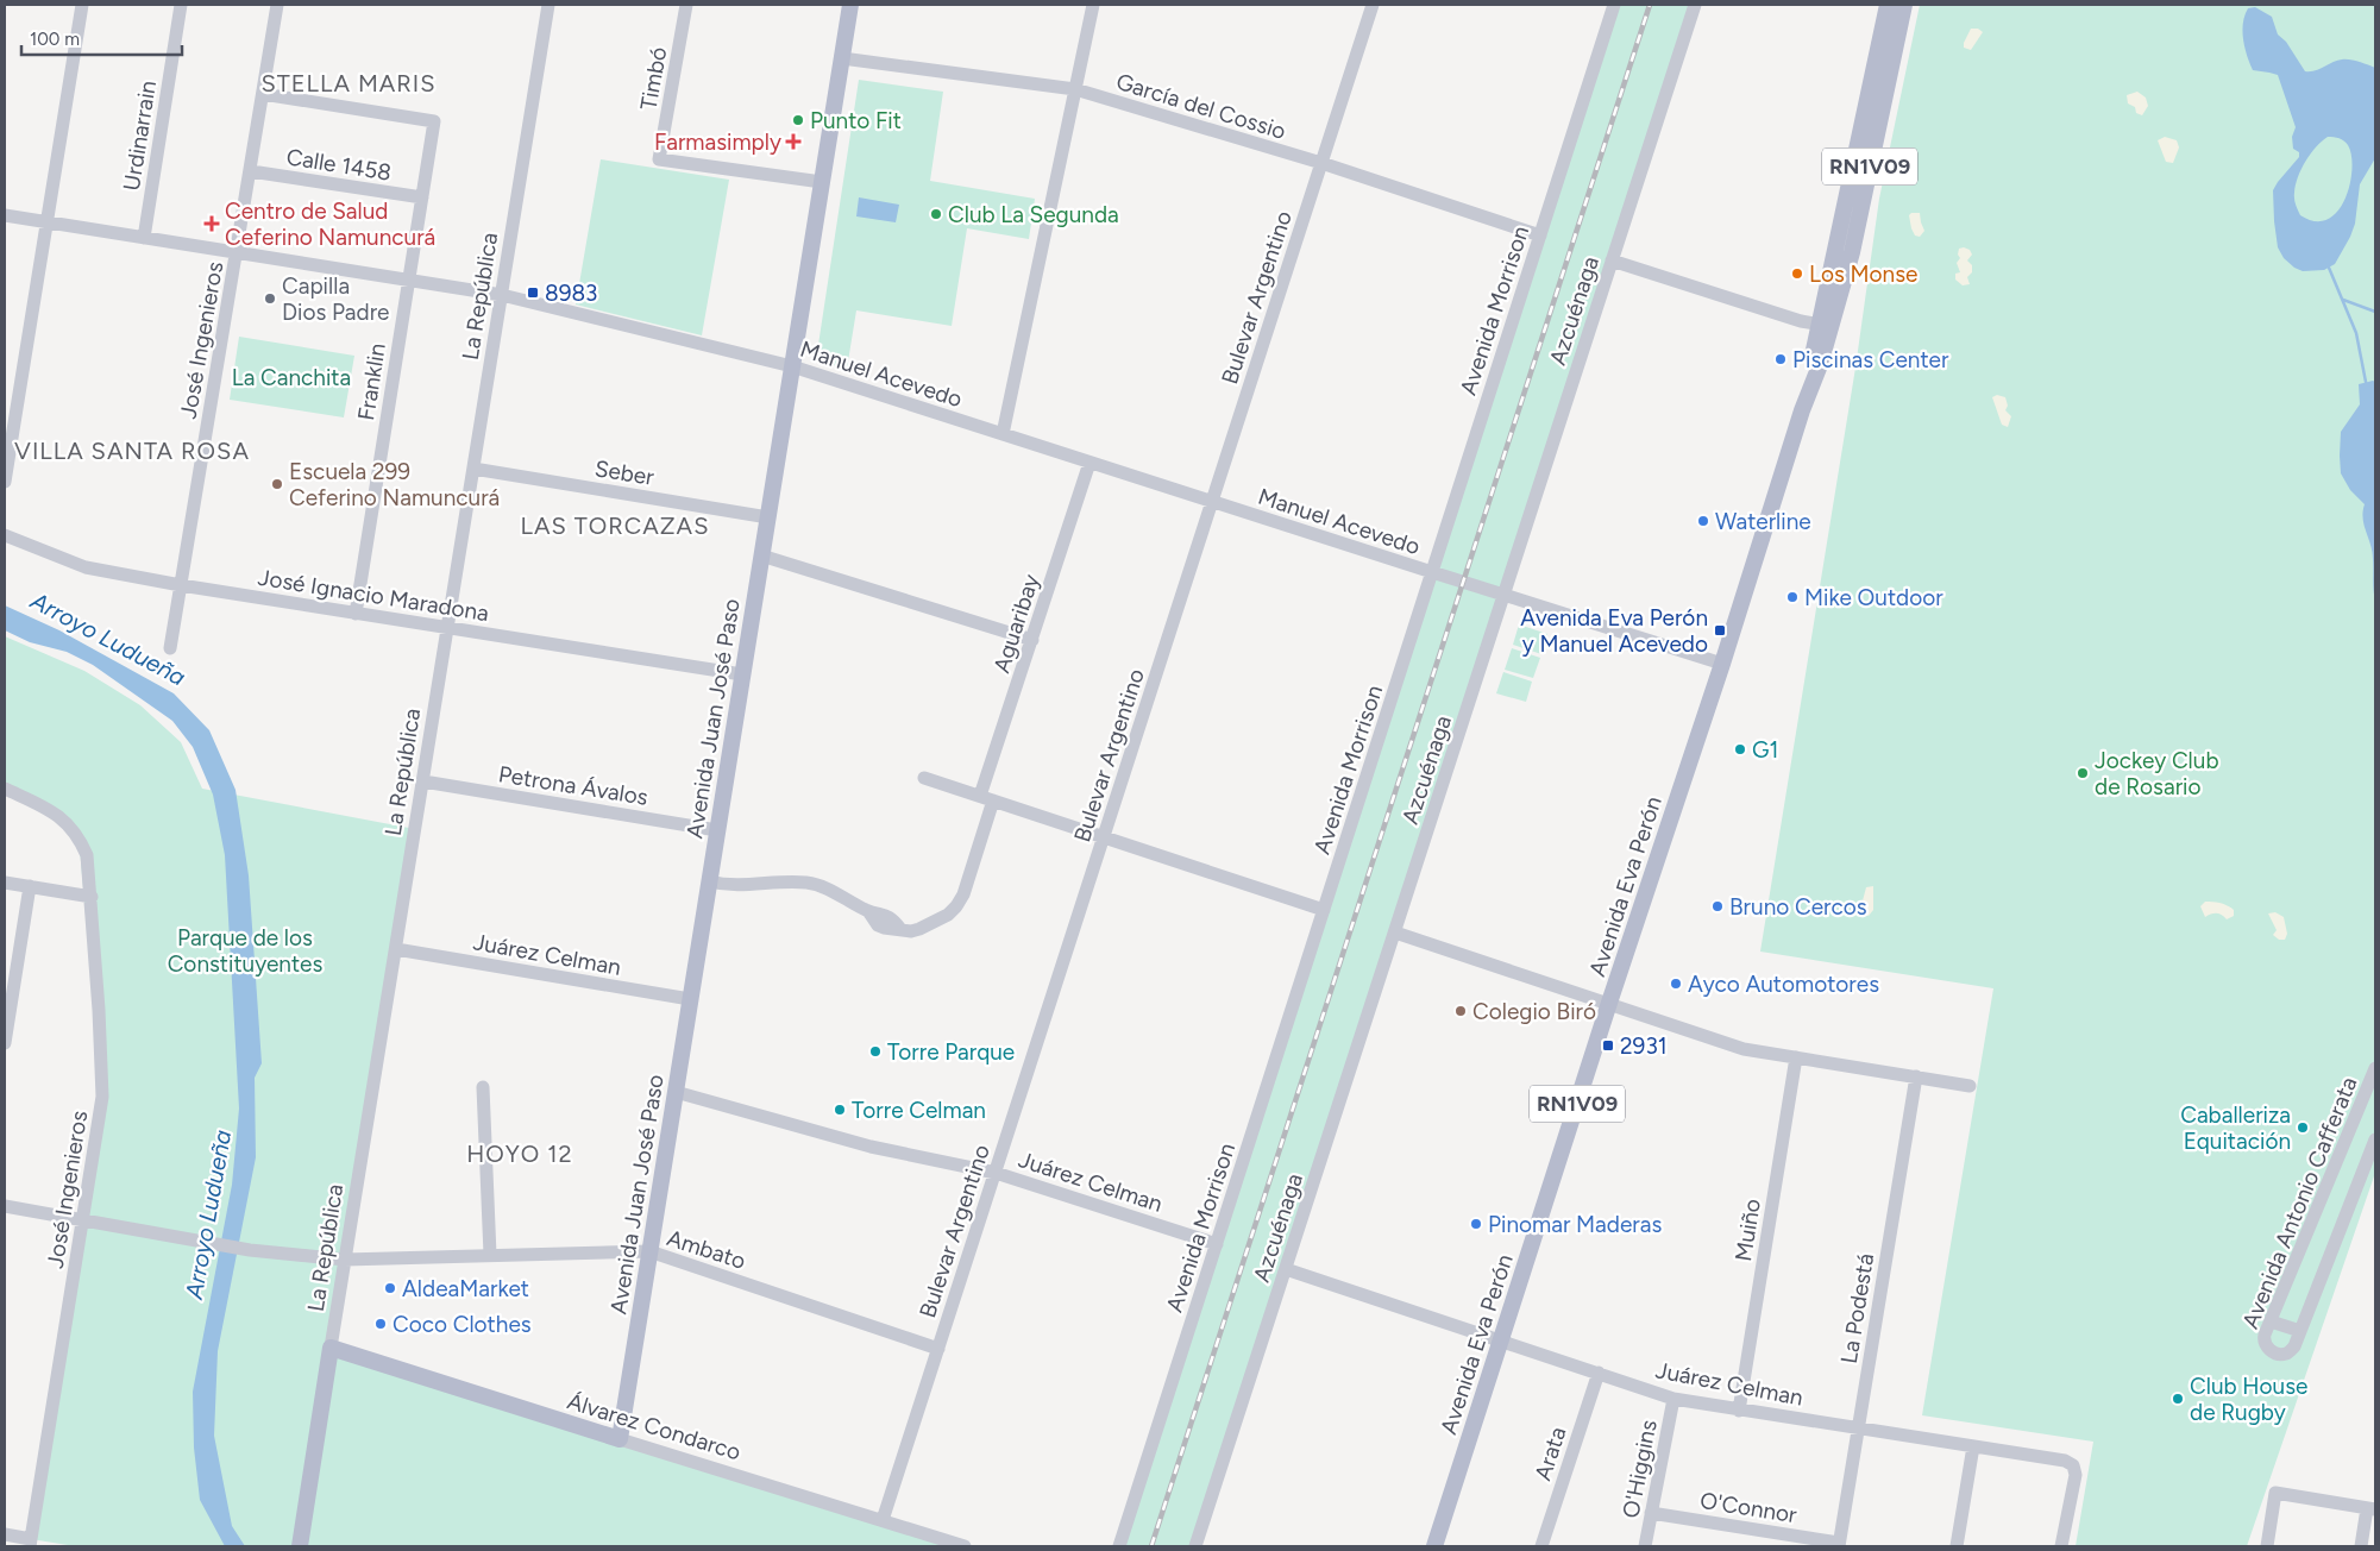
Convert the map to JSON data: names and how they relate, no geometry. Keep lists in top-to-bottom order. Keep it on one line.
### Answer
{"streets":{"main road":["RN1V09","La República","Avenida Juan José Paso","Avenida Eva Perón","Álvarez Condarco"],"street":["Timbó","García del Cossio","Urdinarrain","Calle 1458","Bulevar Argentino","Avenida Morrison","Azcuénaga","José Ingenieros","Manuel Acevedo","Franklin","Seber","José Ignacio Maradona","Aguaribay","Petrona Ávalos","Juárez Celman","Avenida Antonio Cafferata","Muiño","Ambato","La Podestá","Arata","O'Higgins","O'Connor"]},"crossings":[["Timbó","Avenida Juan José Paso"],["García del Cossio","Bulevar Argentino"],["García del Cossio","Avenida Morrison"],["García del Cossio","Avenida Juan José Paso"],["Urdinarrain","Manuel Acevedo"],["Calle 1458","José Ingenieros"],["Calle 1458","Franklin"],["La República","Manuel Acevedo"],["La República","Seber"],["La República","José Ignacio Maradona"],["La República","Petrona Ávalos"],["La República","Juárez Celman"],["La República","Ambato"],["La República","Álvarez Condarco"],["Bulevar Argentino","Manuel Acevedo"],["Bulevar Argentino","Juárez Celman"],["Bulevar Argentino","Ambato"],["Bulevar Argentino","Álvarez Condarco"],["Avenida Morrison","Manuel Acevedo"],["Avenida Morrison","Juárez Celman"],["Azcuénaga","Manuel Acevedo"],["Azcuénaga","Juárez Celman"],["José Ingenieros","Manuel Acevedo"],["José Ingenieros","Franklin"],["José Ingenieros","José Ignacio Maradona"],["Manuel Acevedo","Franklin"],["Manuel Acevedo","Aguaribay"],["Manuel Acevedo","Avenida Juan José Paso"],["Manuel Acevedo","Avenida Eva Perón"],["Franklin","José Ignacio Maradona"],["Seber","Avenida Juan José Paso"],["José Ignacio Maradona","Avenida Juan José Paso"],["Avenida Juan José Paso","Petrona Ávalos"],["Avenida Juan José Paso","Juárez Celman"],["Avenida Juan José Paso","Ambato"],["Avenida Juan José Paso","Álvarez Condarco"],["Avenida Eva Perón","Juárez Celman"],["Juárez Celman","Muiño"],["Juárez Celman","La Podestá"],["Juárez Celman","Arata"],["Juárez Celman","O'Higgins"],["La Podestá","O'Connor"],["O'Higgins","O'Connor"]],"districts":["STELLA MARIS","VILLA SANTA ROSA","LAS TORCAZAS","HOYO 12"],"water":["Arroyo Ludueña"],"parks":["La Canchita","Parque de los Constituyentes"],"places":{"other":["Punto Fit","Club La Segunda","Los Monse","Capilla Dios Padre","Piscinas Center","Escuela 299 Ceferino Namuncurá","Waterline","Mike Outdoor","G1","Jockey Club de Rosario","Bruno Cercos","Ayco Automotores","Colegio Biró","Torre Parque","Torre Celman","Caballeriza Equitación","Pinomar Maderas","AldeaMarket","Coco Clothes","Club House de Rugby"],"health":["Farmasimply","Centro de Salud Ceferino Namuncurá"],"transit":["8983","Avenida Eva Perón y Manuel Acevedo","2931"]},"scale_bar":"100 m"}
